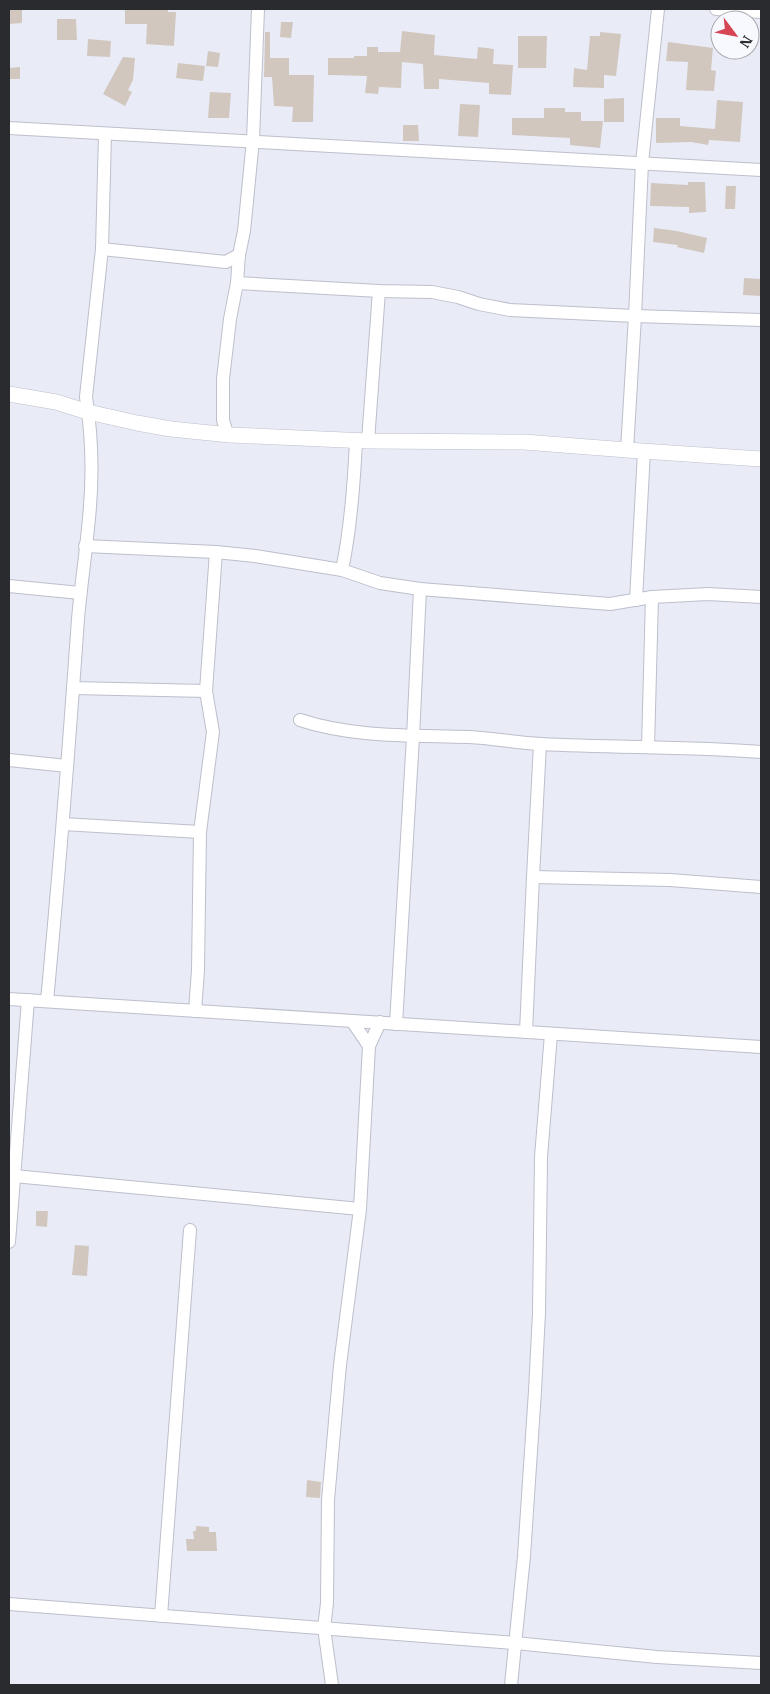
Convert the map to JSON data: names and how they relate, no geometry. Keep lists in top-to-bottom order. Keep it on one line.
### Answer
{"north":"bottom right"}
